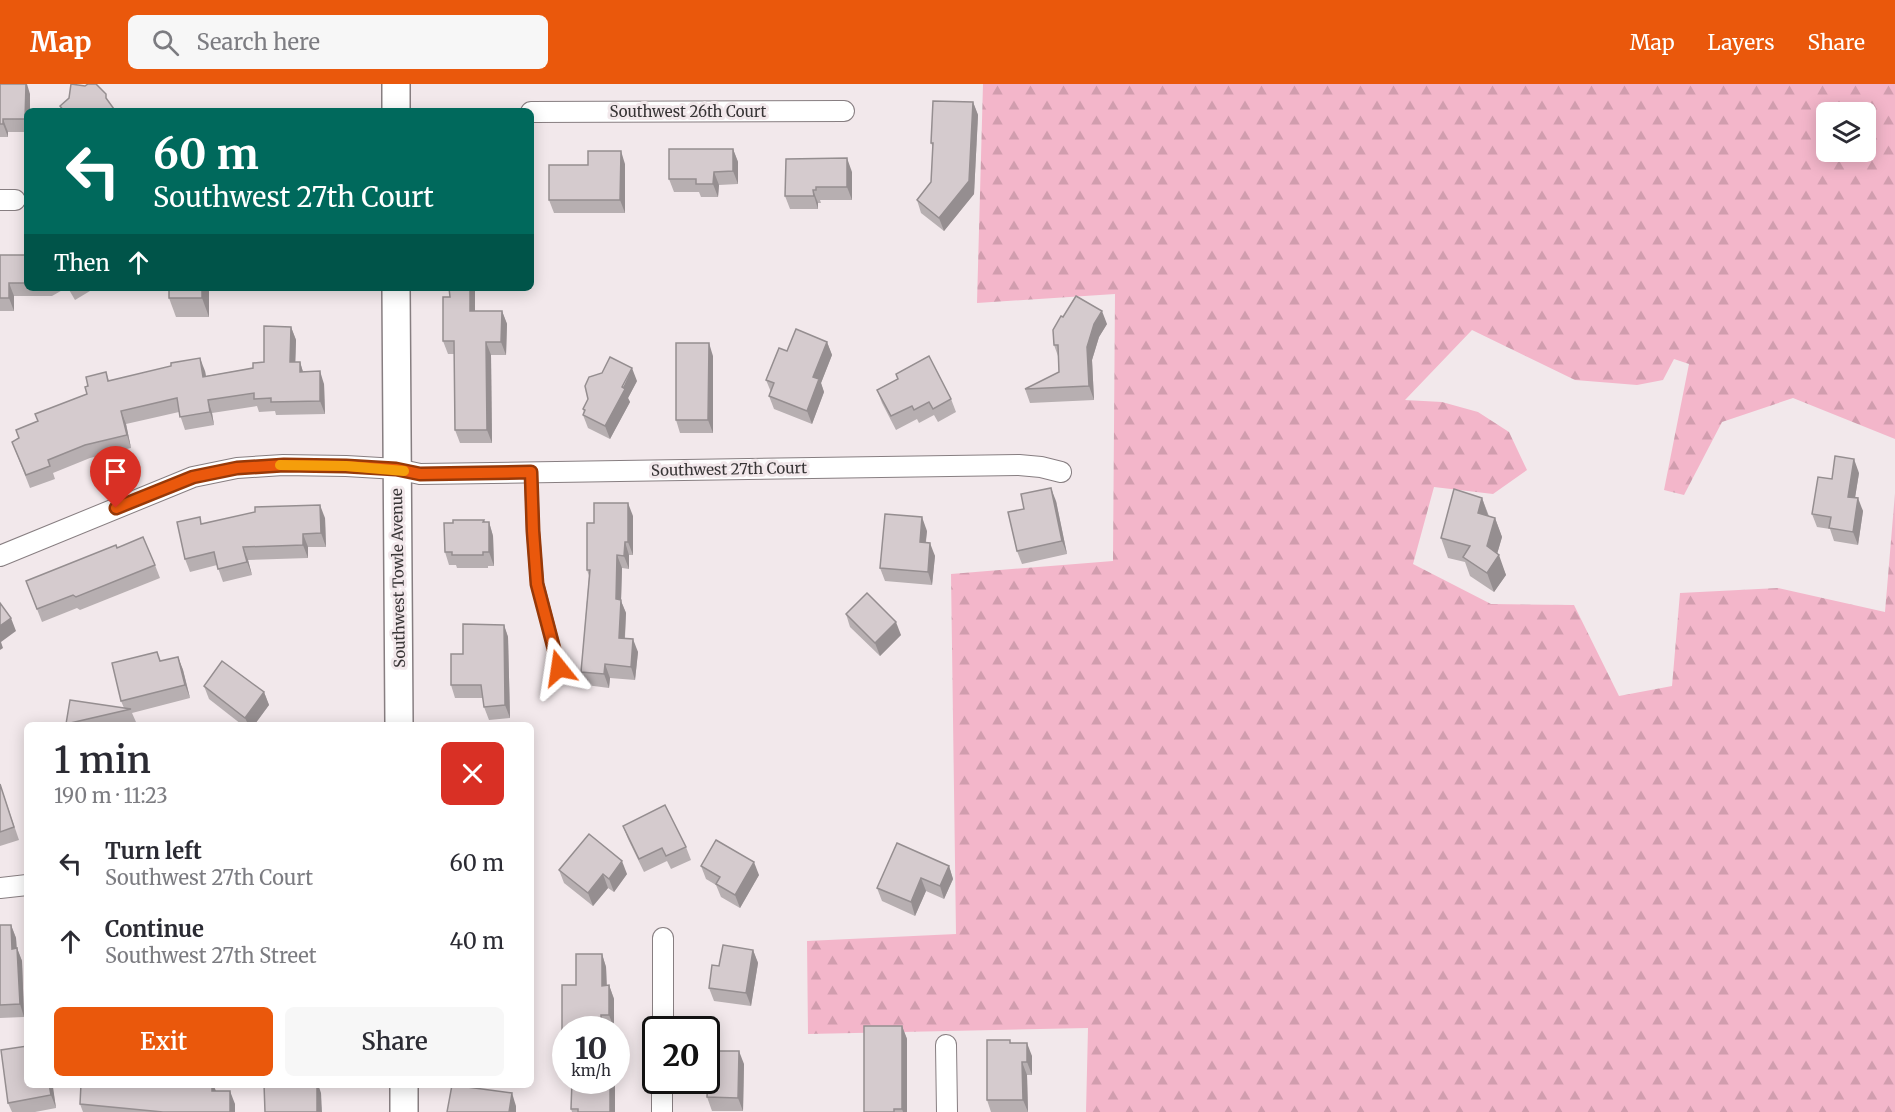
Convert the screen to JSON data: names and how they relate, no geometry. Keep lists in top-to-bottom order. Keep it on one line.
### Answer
{"streets":{"main road":["Southwest Towle Avenue"],"street":["Southwest 26th Court","Southwest 27th Court"]},"crossings":[["Southwest 27th Court","Southwest Towle Avenue"]],"page":{"header":"Map","search":"Search here","nav":["Map","Layers","Share"],"turn":["60 m","Southwest 27th Court"],"then":"Then","heading":["1 min","190 m · 11:23"],"list":[{"name":"Turn left","note":"Southwest 27th Court","value":"60 m"},{"name":"Continue","note":"Southwest 27th Street","value":"40 m"}],"buttons":["Exit","Share"],"speed":"10 km/h","limit":"20"}}
